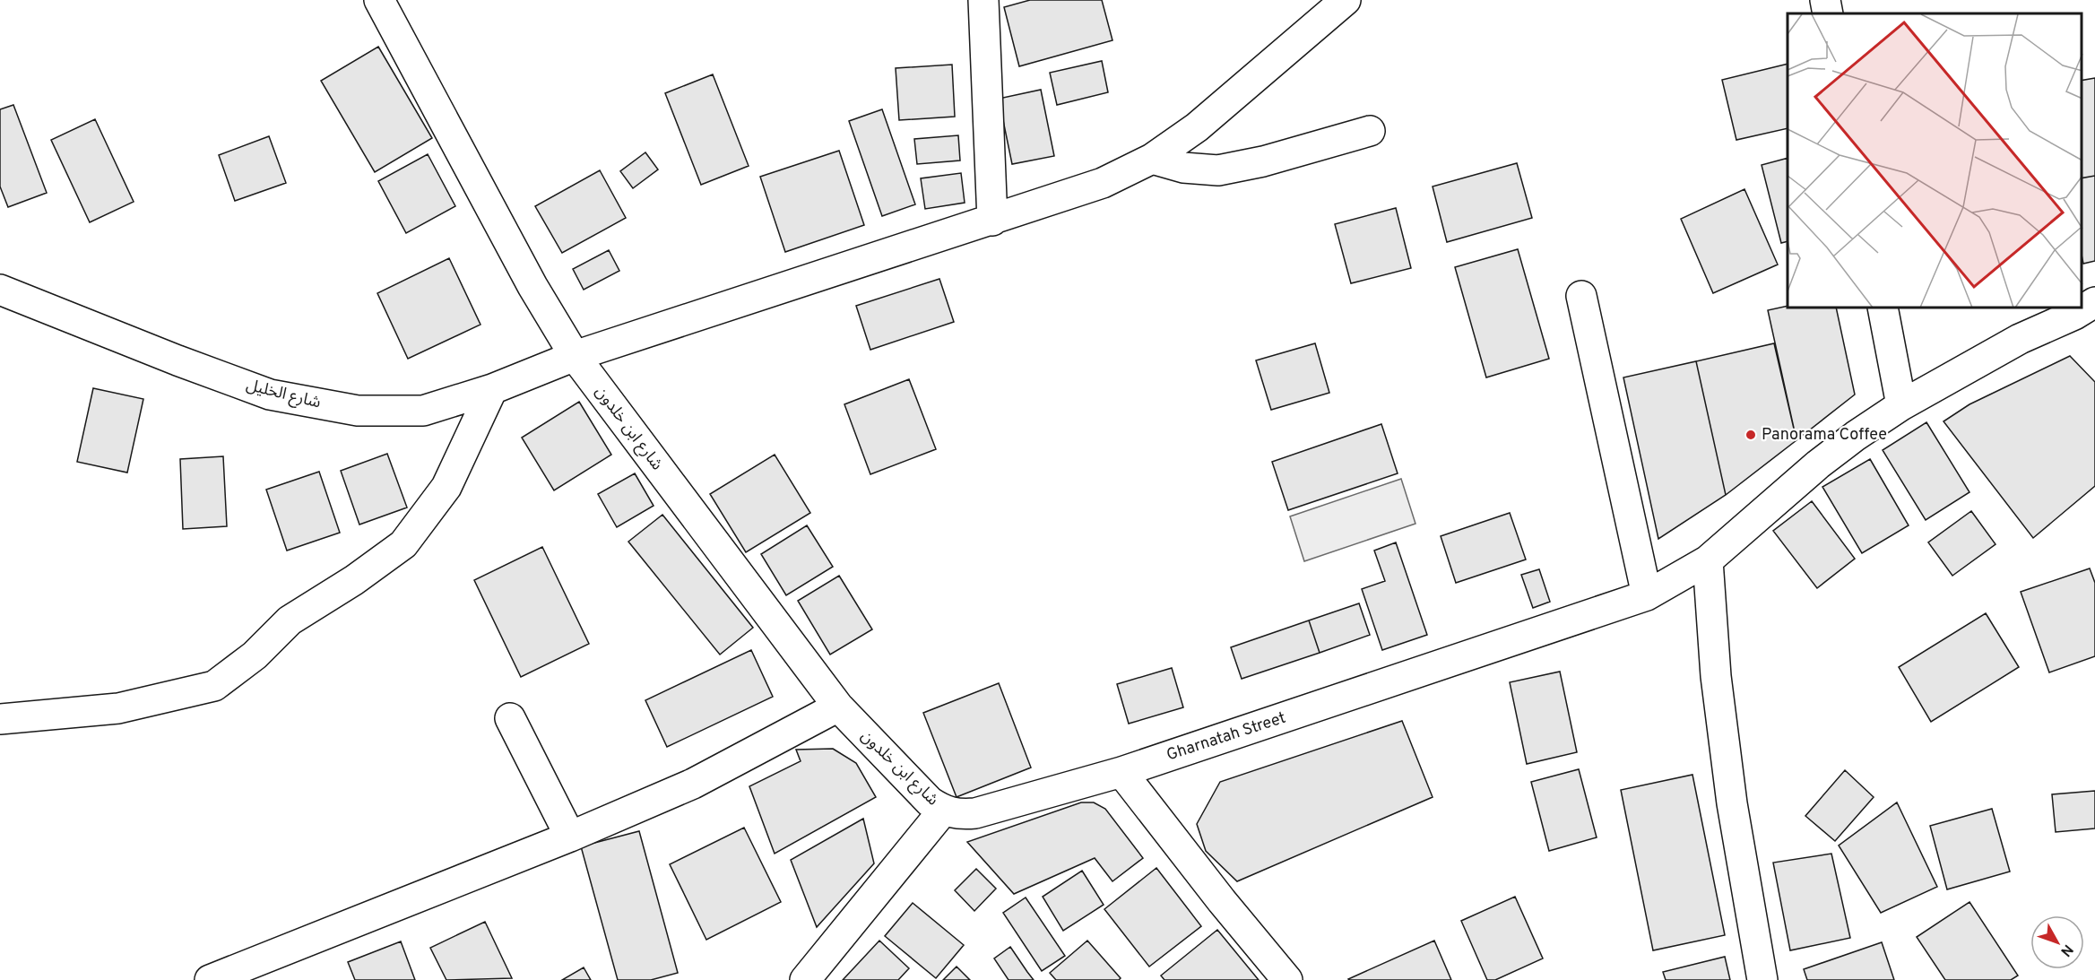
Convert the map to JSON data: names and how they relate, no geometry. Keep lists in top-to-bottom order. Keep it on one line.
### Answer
{"streets":{"street":["شارع الخليل","شارع ابن خلدون","Gharnatah Street"]},"crossings":[["شارع الخليل","شارع ابن خلدون"],["شارع ابن خلدون","Gharnatah Street"]],"places":["Panorama Coffee"],"north":"bottom right"}
